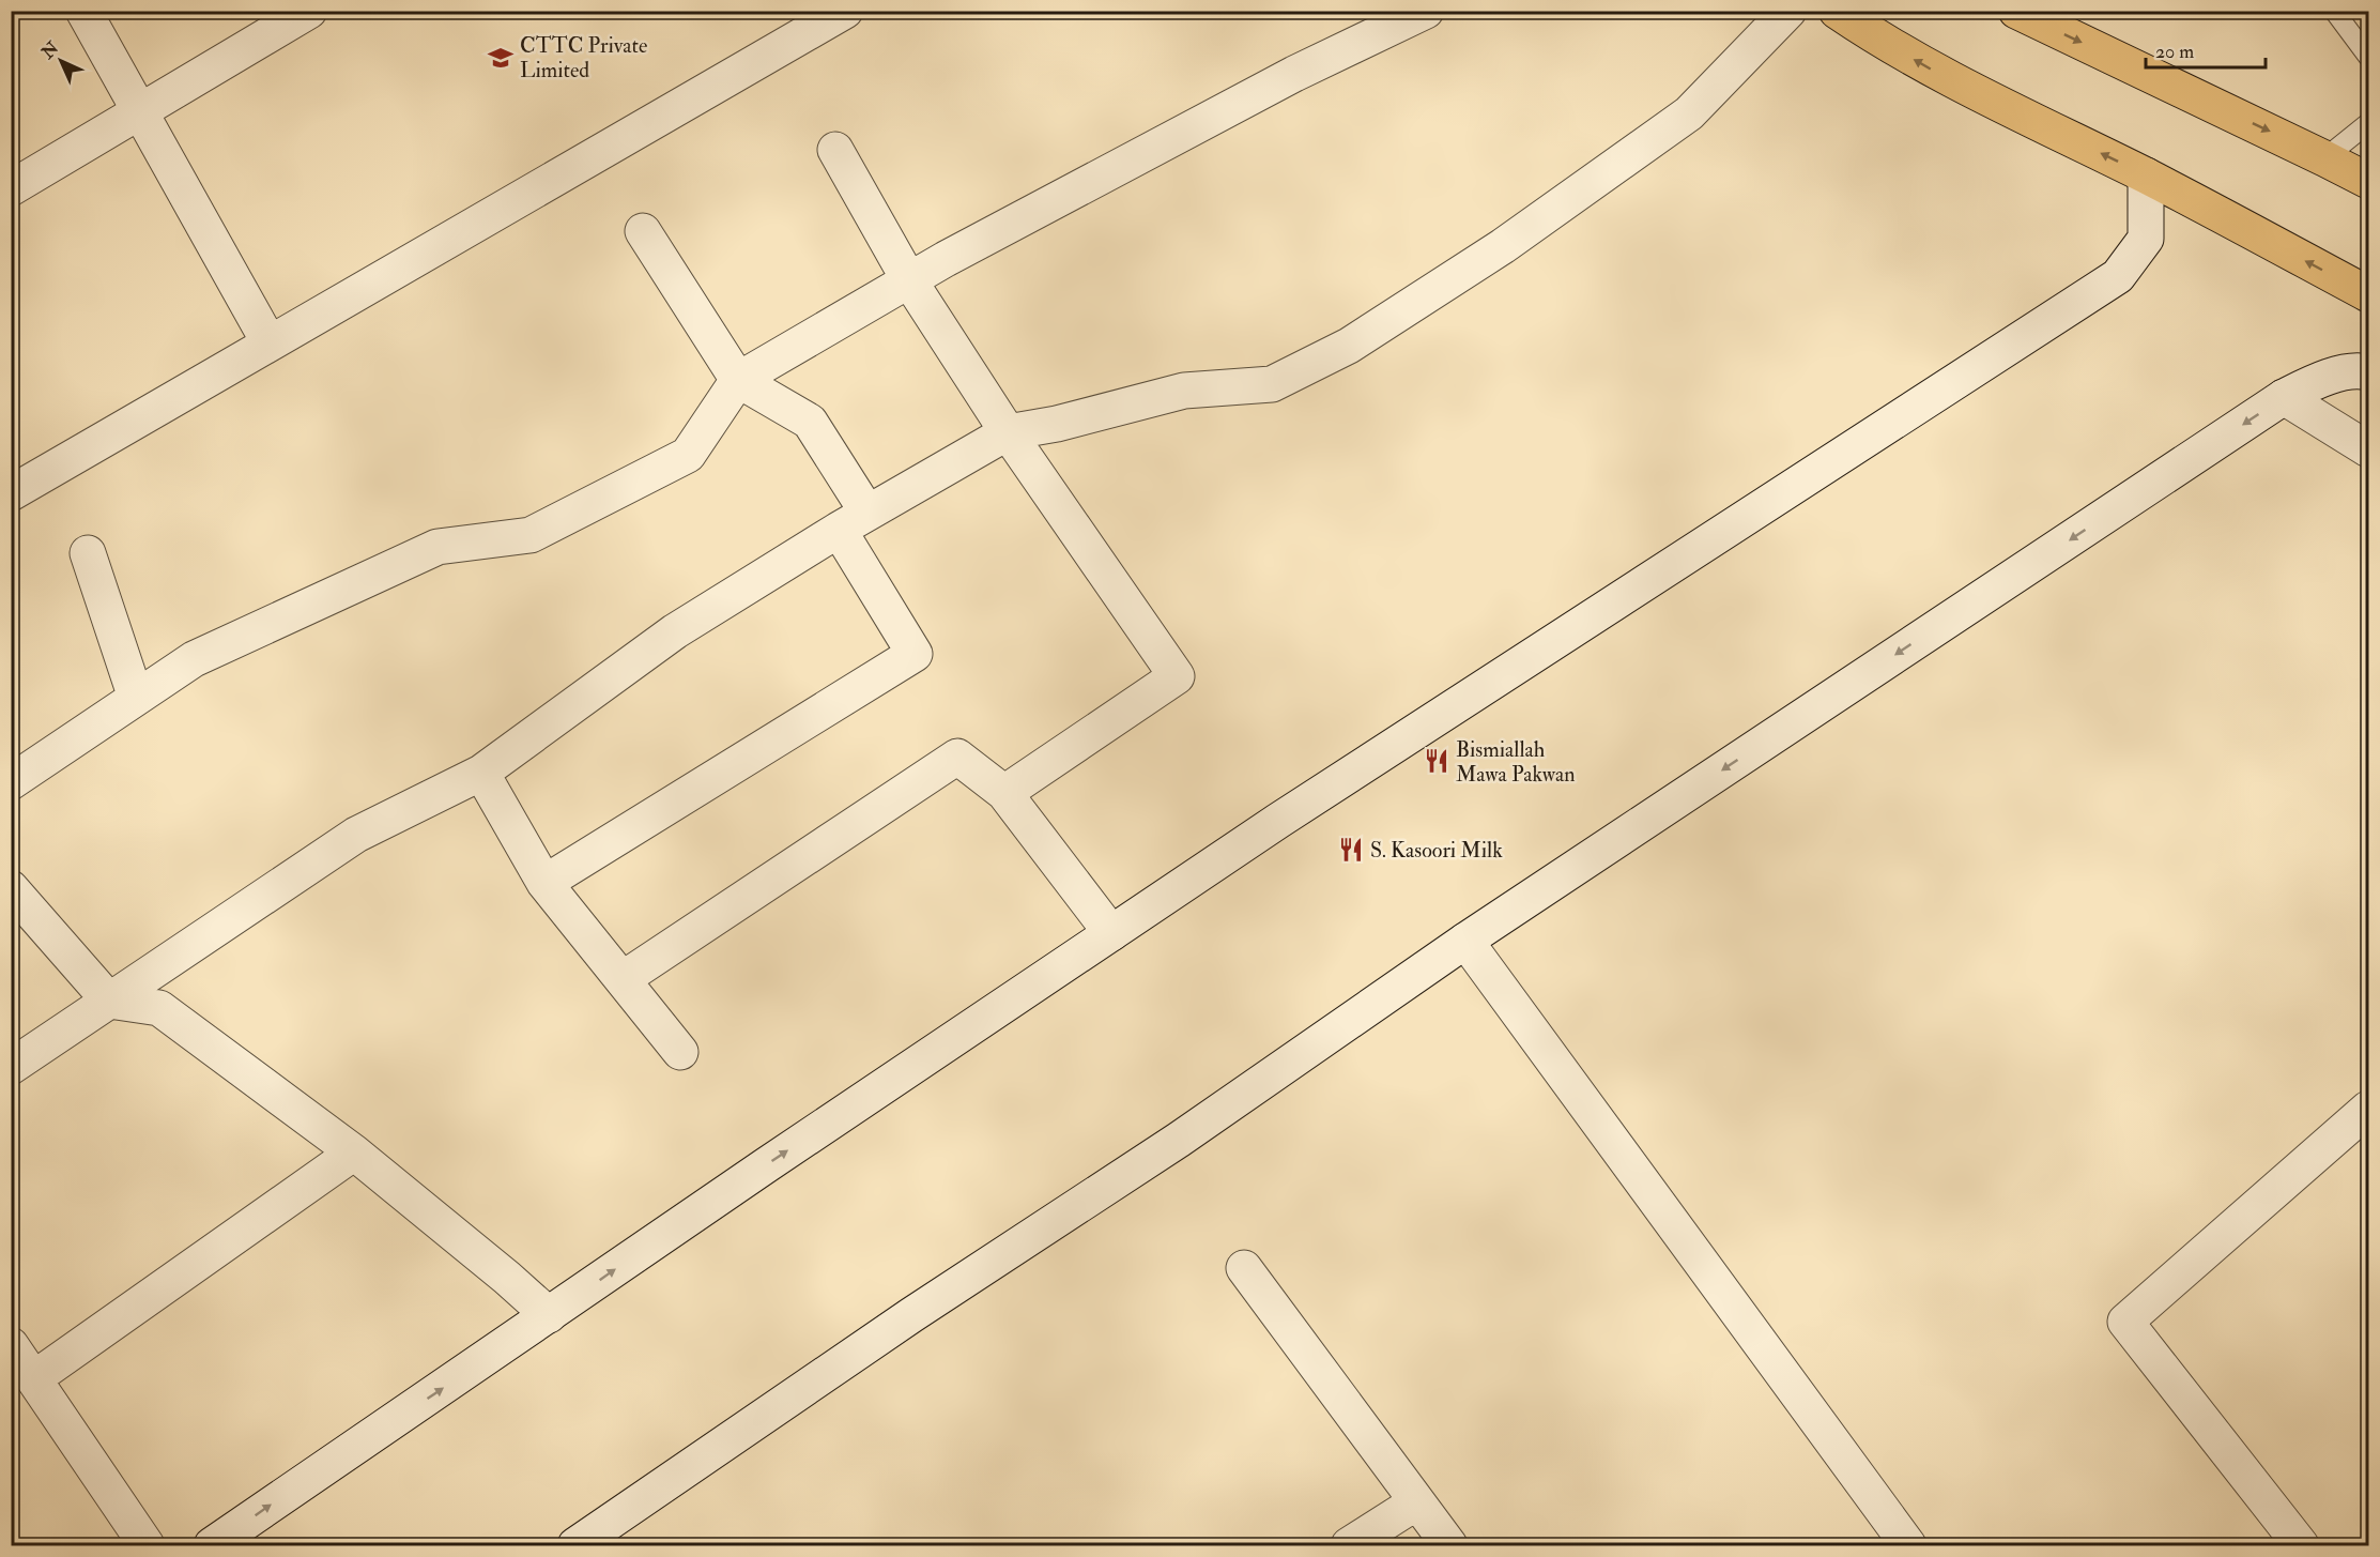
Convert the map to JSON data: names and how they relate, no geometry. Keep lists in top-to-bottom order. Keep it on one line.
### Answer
{"places":{"school or university":["CTTC Private Limited"],"restaurant":["Bismiallah Mawa Pakwan","S. Kasoori Milk"]},"scale_bar":"20 m","north":"top left"}
